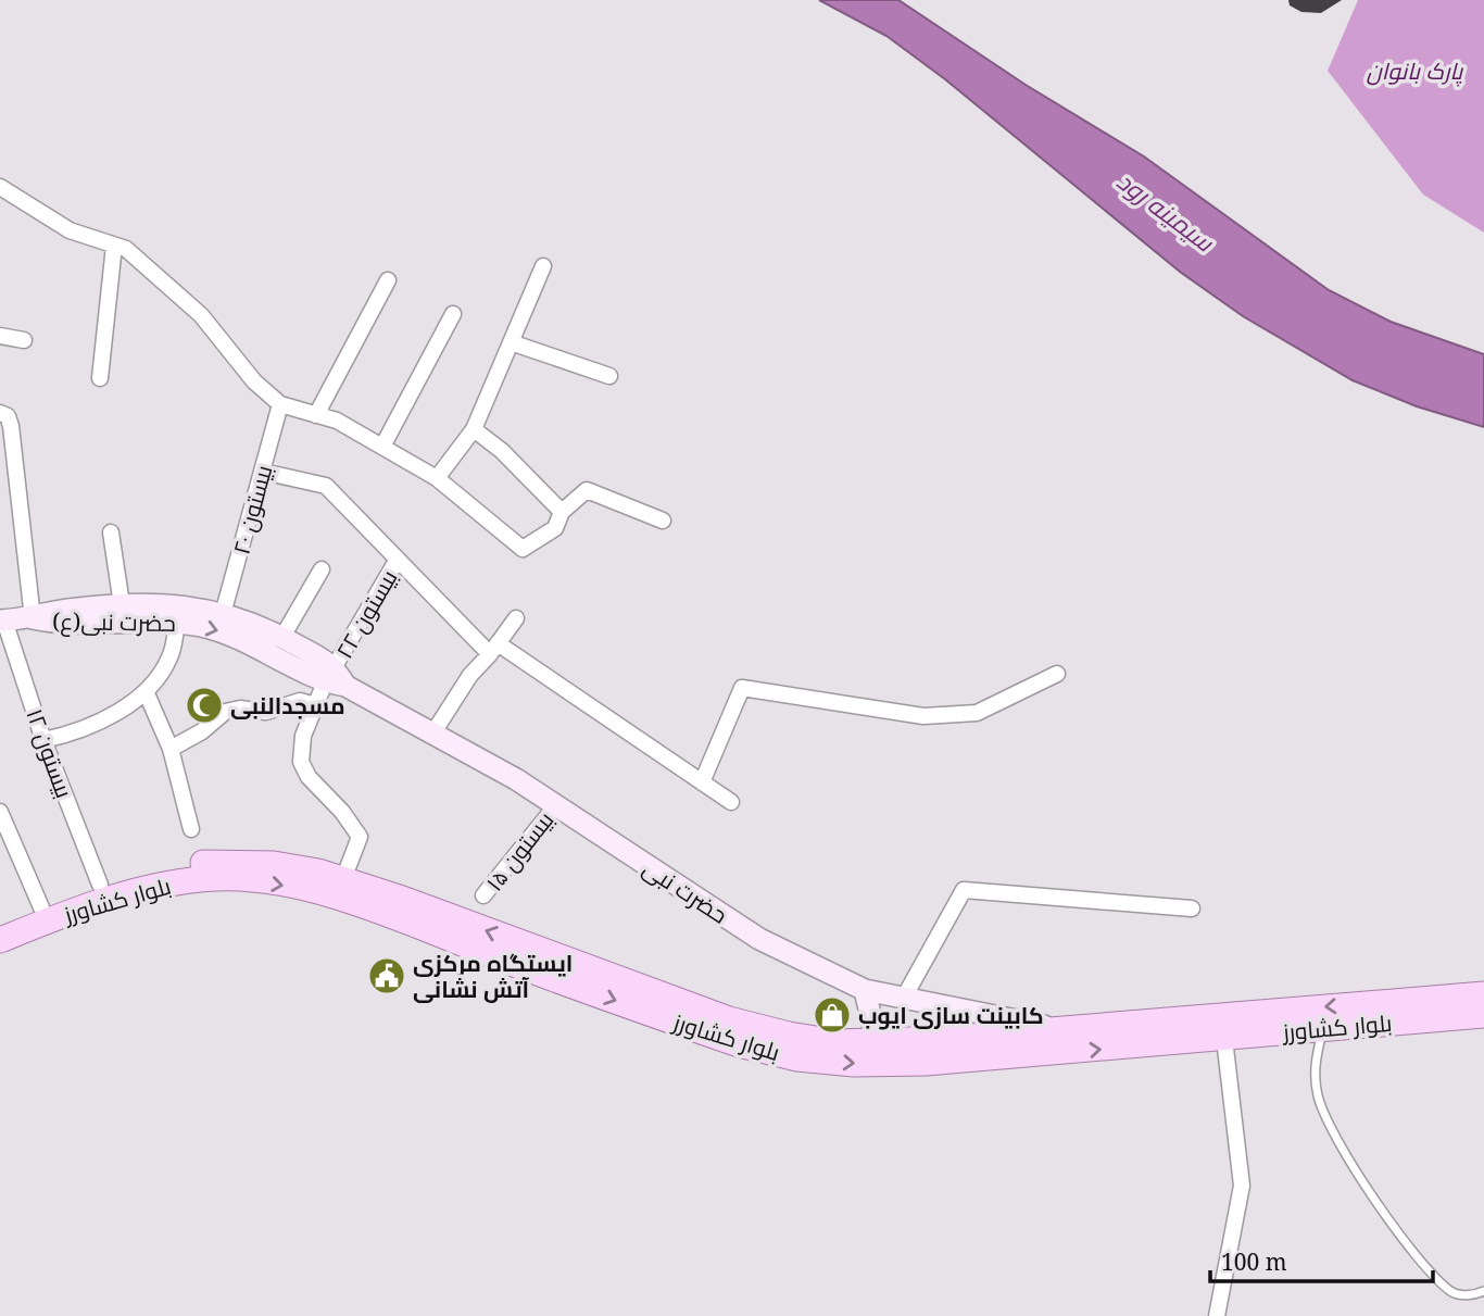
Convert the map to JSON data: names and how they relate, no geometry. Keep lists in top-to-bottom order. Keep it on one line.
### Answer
{"streets":{"main road":["بلوار کشاورز"],"street":["بیستون ۲۰","بیستون ۲۲","حضرت نبی(ع)","بیستون ۱۲","بیستون ۱۵","حضرت نبی"]},"crossings":[["بیستون ۲۰","حضرت نبی(ع)"],["بیستون ۲۲","حضرت نبی(ع)"],["بیستون ۲۲","حضرت نبی"],["بیستون ۲۲","بلوار کشاورز"],["حضرت نبی(ع)","بیستون ۱۲"],["حضرت نبی(ع)","حضرت نبی"],["بیستون ۱۲","بلوار کشاورز"],["بیستون ۱۵","حضرت نبی"],["حضرت نبی","بلوار کشاورز"]],"water":["سیمینه رود"],"parks":["پارک بانوان"],"places":{"mosque":["مسجدالنبی"],"public building":["ایستگاه مرکزی آتش نشانی"],"shop":["کابینت سازی ایوب"]},"scale_bar":"100 m"}
